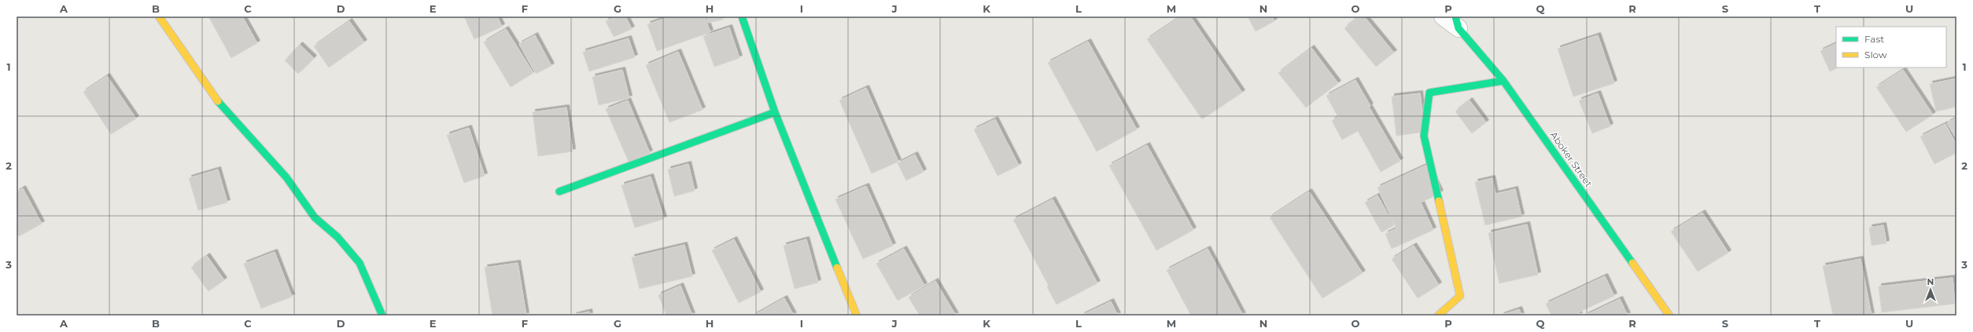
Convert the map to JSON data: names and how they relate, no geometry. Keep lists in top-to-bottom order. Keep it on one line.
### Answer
{"streets":{"street":["Aboker Street"]},"legend":["Fast","Slow"],"north":"top","grid":{"columns":["A","B","C","D","E","F","G","H","I","J","K","L","M","N","O","P","Q","R","S","T","U"],"rows":["1","2","3"]}}
